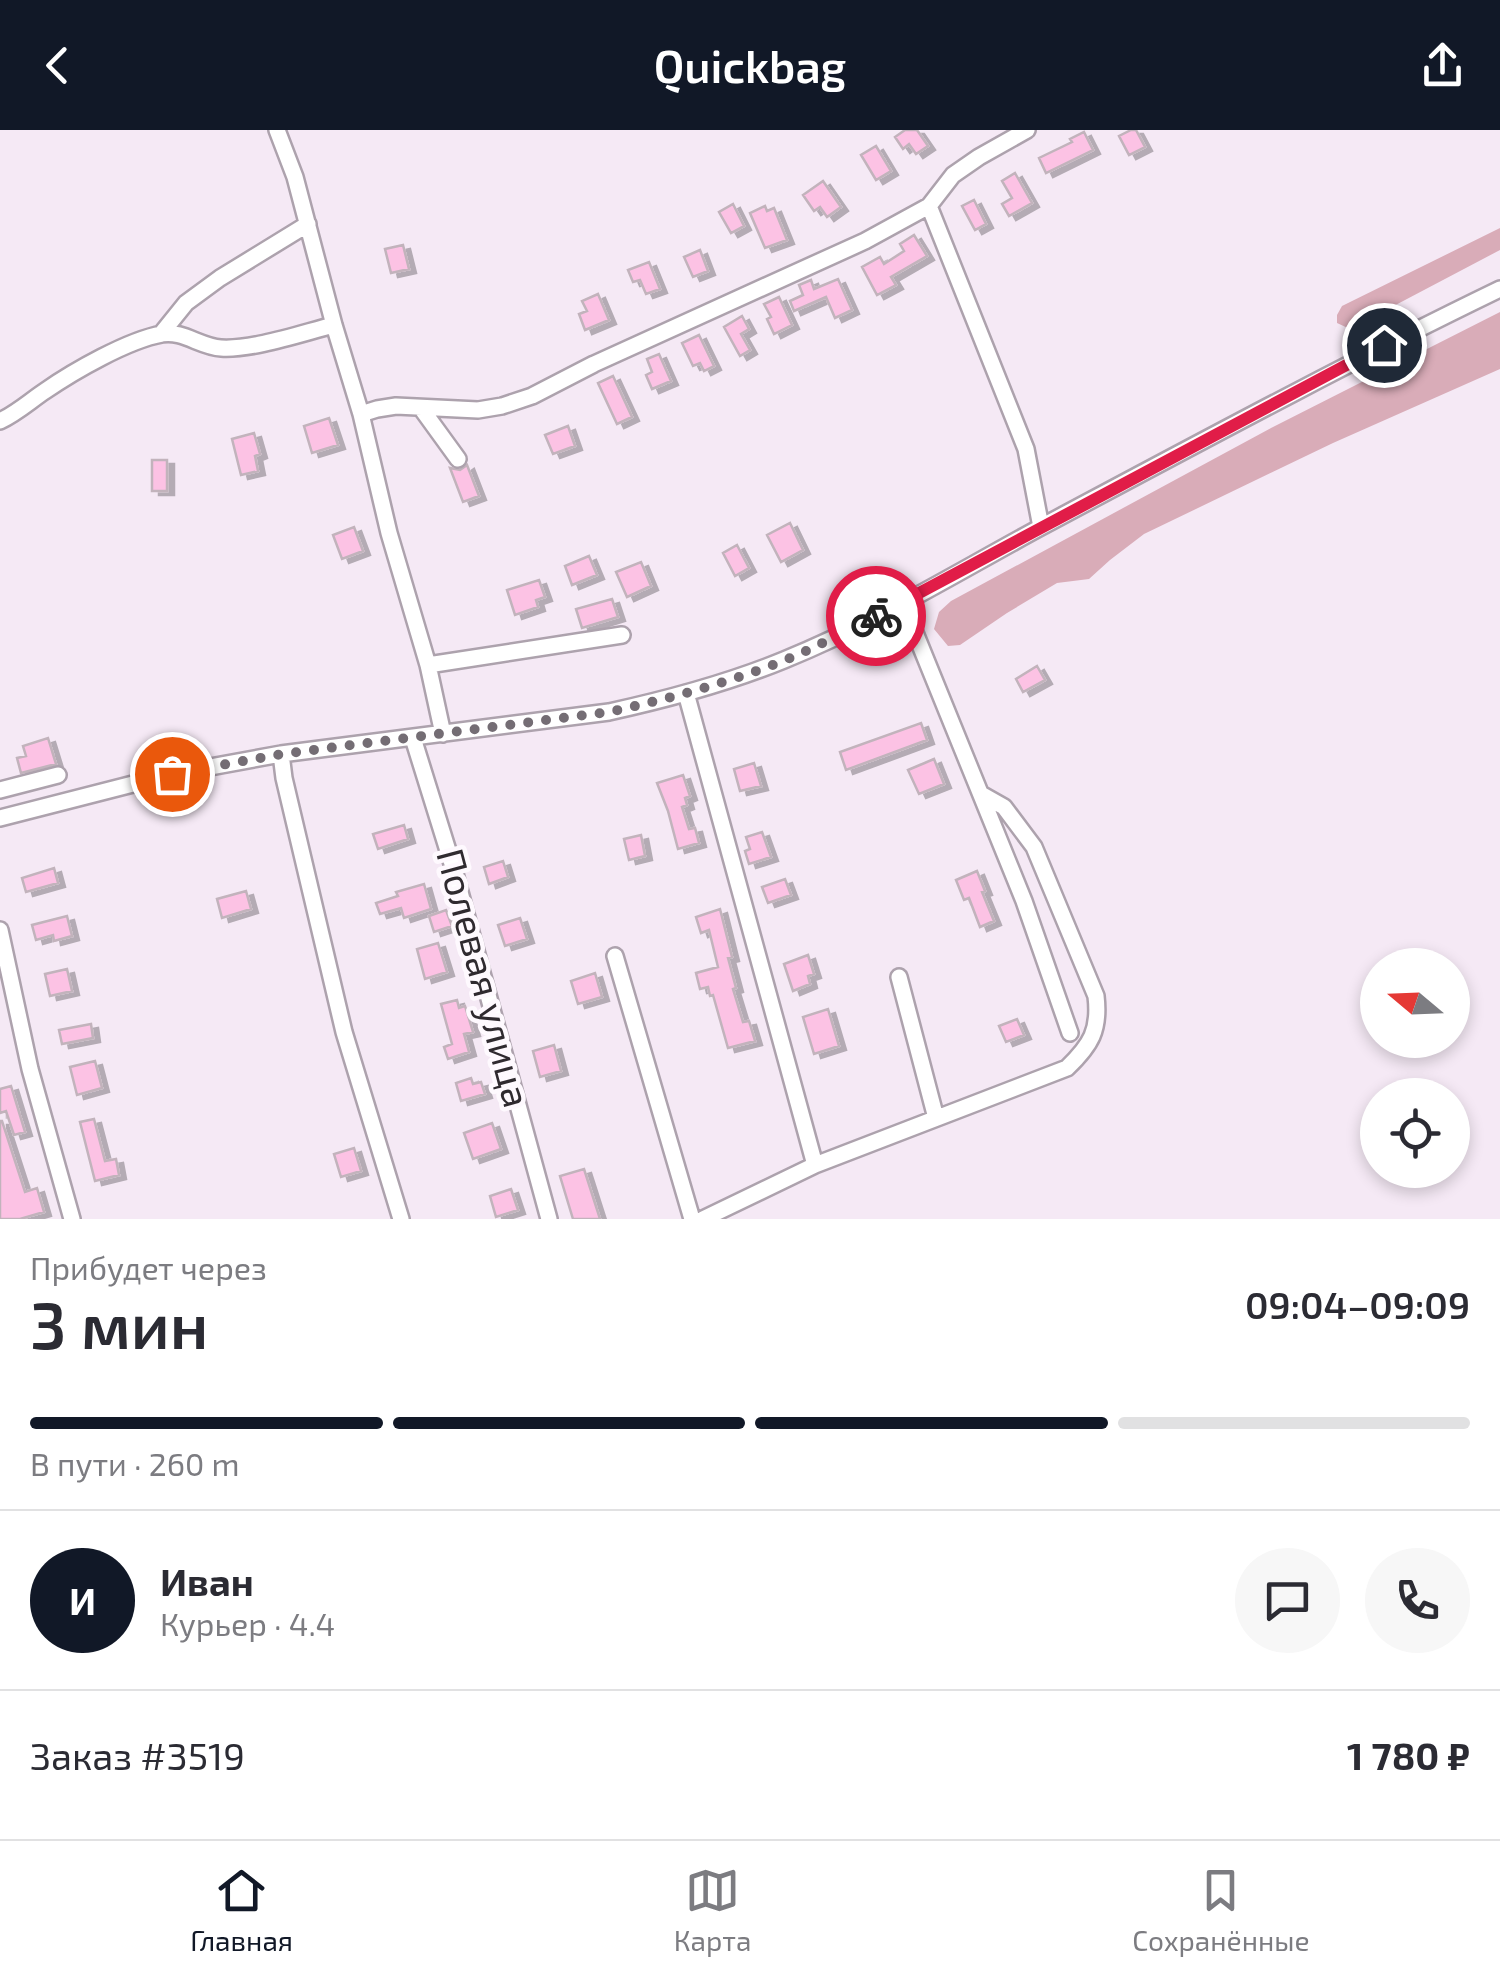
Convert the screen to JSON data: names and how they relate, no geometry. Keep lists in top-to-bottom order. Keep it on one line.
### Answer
{"streets":{"street":["Полевая улица"]},"north":"left","page":{"header":"Quickbag","heading":["3 мин","Прибудет через","09:04–09:09"],"panel":["Иван","Курьер · 4.4","Заказ #3519","1 780 ₽"],"bar":"В пути · 260 m","round":"И","tabs":["Главная","Карта","Сохранённые"]}}
